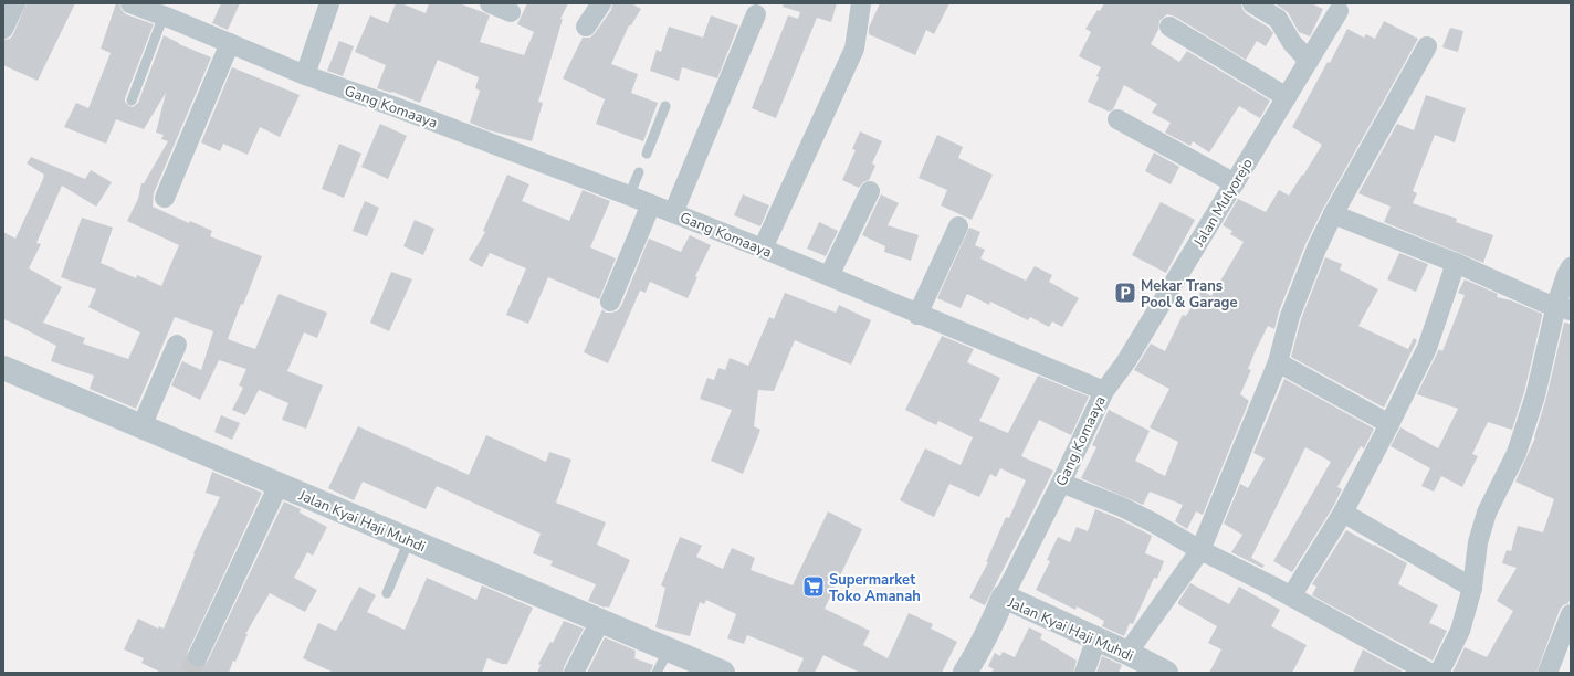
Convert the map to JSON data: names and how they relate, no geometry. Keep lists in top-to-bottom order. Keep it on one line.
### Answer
{"streets":{"street":["Gang Komaaya","Jalan Mulyorejo","Jalan Kyai Haji Muhdi"]},"crossings":[["Gang Komaaya","Jalan Mulyorejo"],["Gang Komaaya","Jalan Kyai Haji Muhdi"]],"places":{"parking":["Mekar Trans Pool & Garage"],"supermarket":["Supermarket Toko Amanah"]}}
